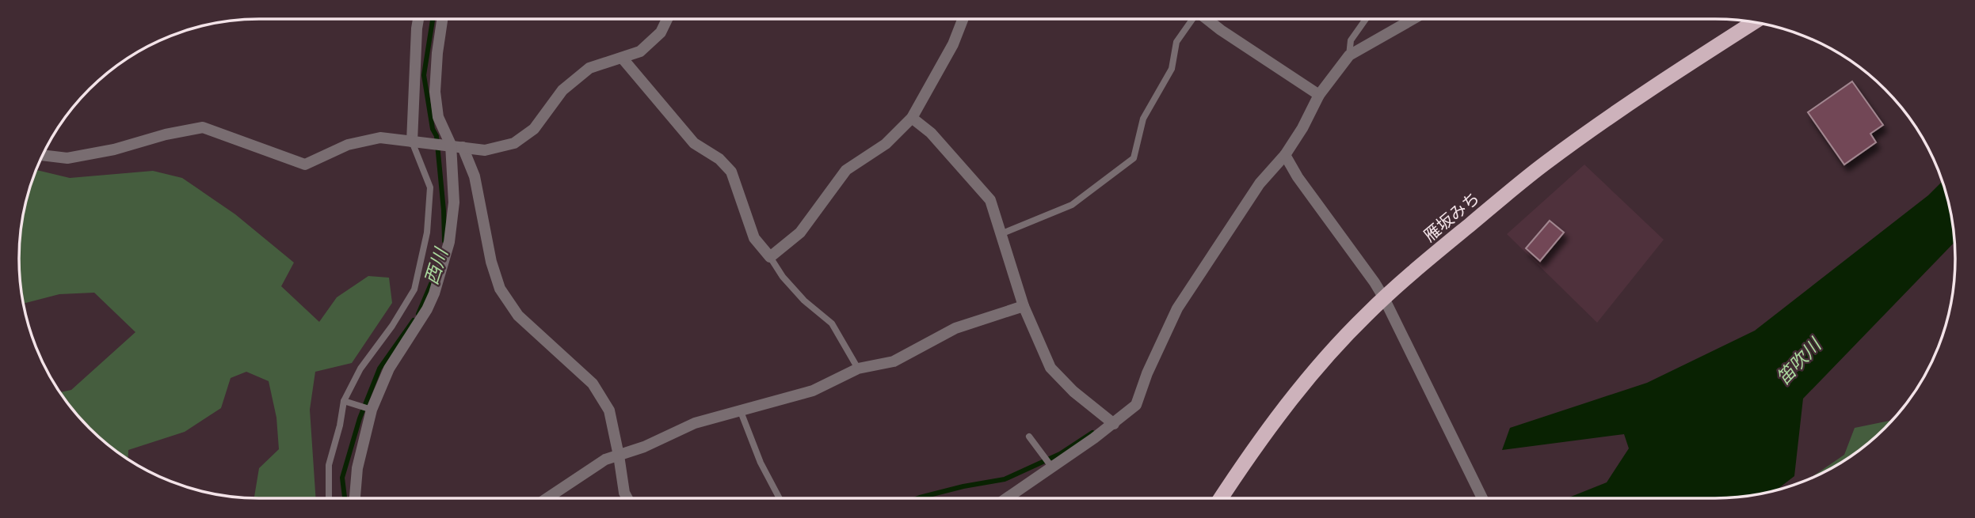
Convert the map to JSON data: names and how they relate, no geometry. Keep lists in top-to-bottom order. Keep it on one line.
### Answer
{"streets":{"highway":["雁坂みち"]},"water":["西川","笛吹川"]}
